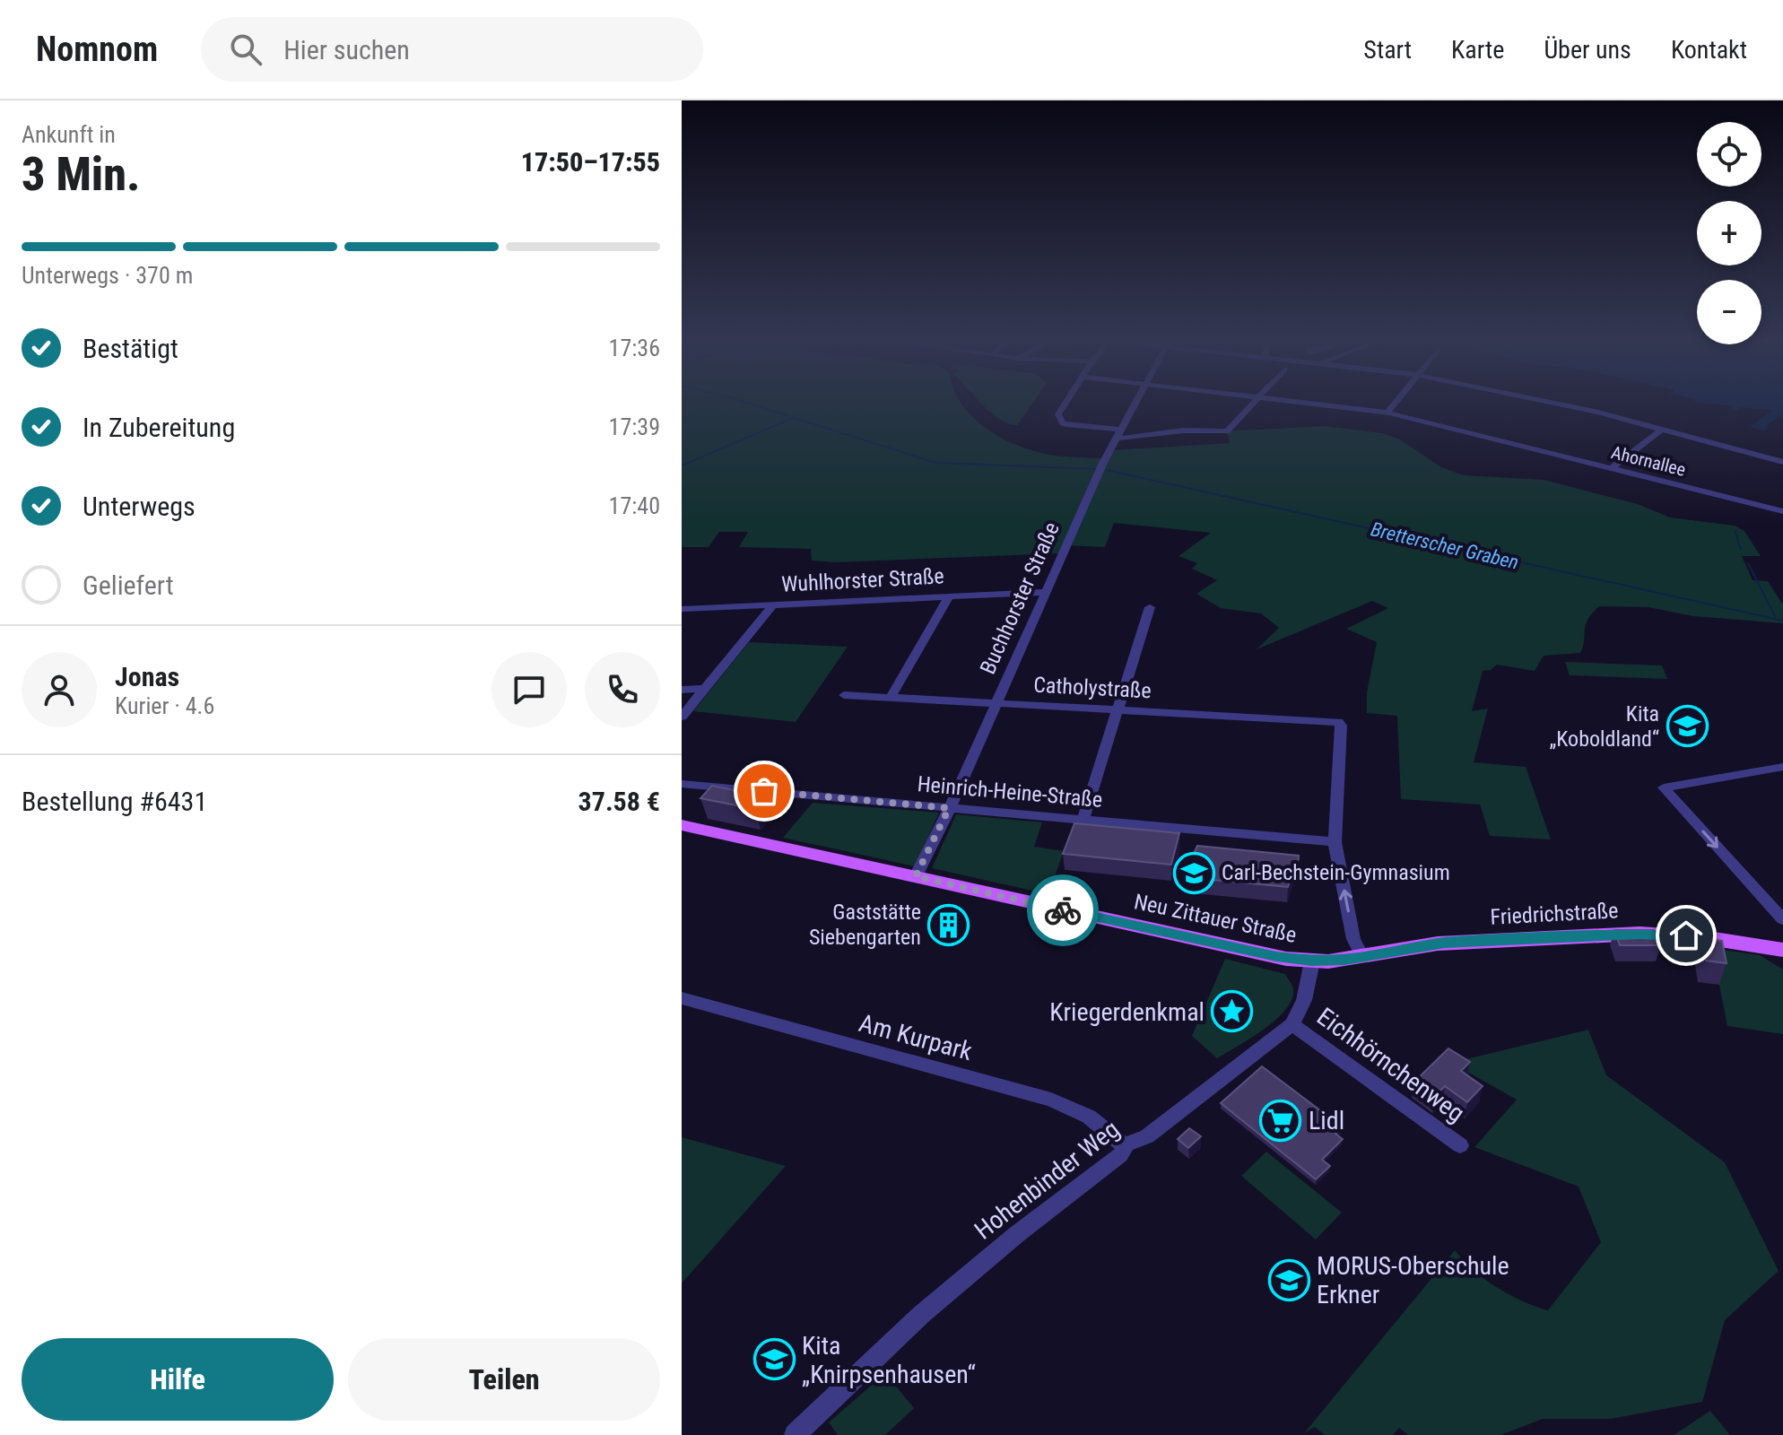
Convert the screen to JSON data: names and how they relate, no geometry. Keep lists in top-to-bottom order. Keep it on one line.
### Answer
{"streets":{"main road":["Friedrichstraße","Neu Zittauer Straße"],"street":["Ahornallee","Wuhlhorster Straße","Buchhorster Straße","Catholystraße","Heinrich-Heine-Straße","Am Kurpark","Eichhörnchenweg","Hohenbinder Weg"]},"crossings":[["Wuhlhorster Straße","Buchhorster Straße"],["Buchhorster Straße","Catholystraße"],["Buchhorster Straße","Heinrich-Heine-Straße"],["Buchhorster Straße","Neu Zittauer Straße"],["Catholystraße","Heinrich-Heine-Straße"],["Friedrichstraße","Neu Zittauer Straße"],["Am Kurpark","Hohenbinder Weg"],["Eichhörnchenweg","Hohenbinder Weg"]],"water":["Bretterscher Graben"],"places":{"school or university":["Kita „Koboldland“","Carl-Bechstein-Gymnasium","MORUS-Oberschule Erkner","Kita „Knirpsenhausen“"],"building":["Gaststätte Siebengarten"],"place":["Kriegerdenkmal"],"supermarket":["Lidl"]},"page":{"header":"Nomnom","search":"Hier suchen","nav":["Start","Karte","Über uns","Kontakt"],"heading":["3 Min.","Ankunft in","17:50–17:55"],"panel":["Jonas","Kurier · 4.6","Bestellung #6431","37.58 €"],"map_buttons":["+","−"],"bar":"Unterwegs · 370 m","list":[["Bestätigt","17:36"],["In Zubereitung","17:39"],["Unterwegs","17:40"],"Geliefert"],"buttons":["Hilfe","Teilen"]}}
